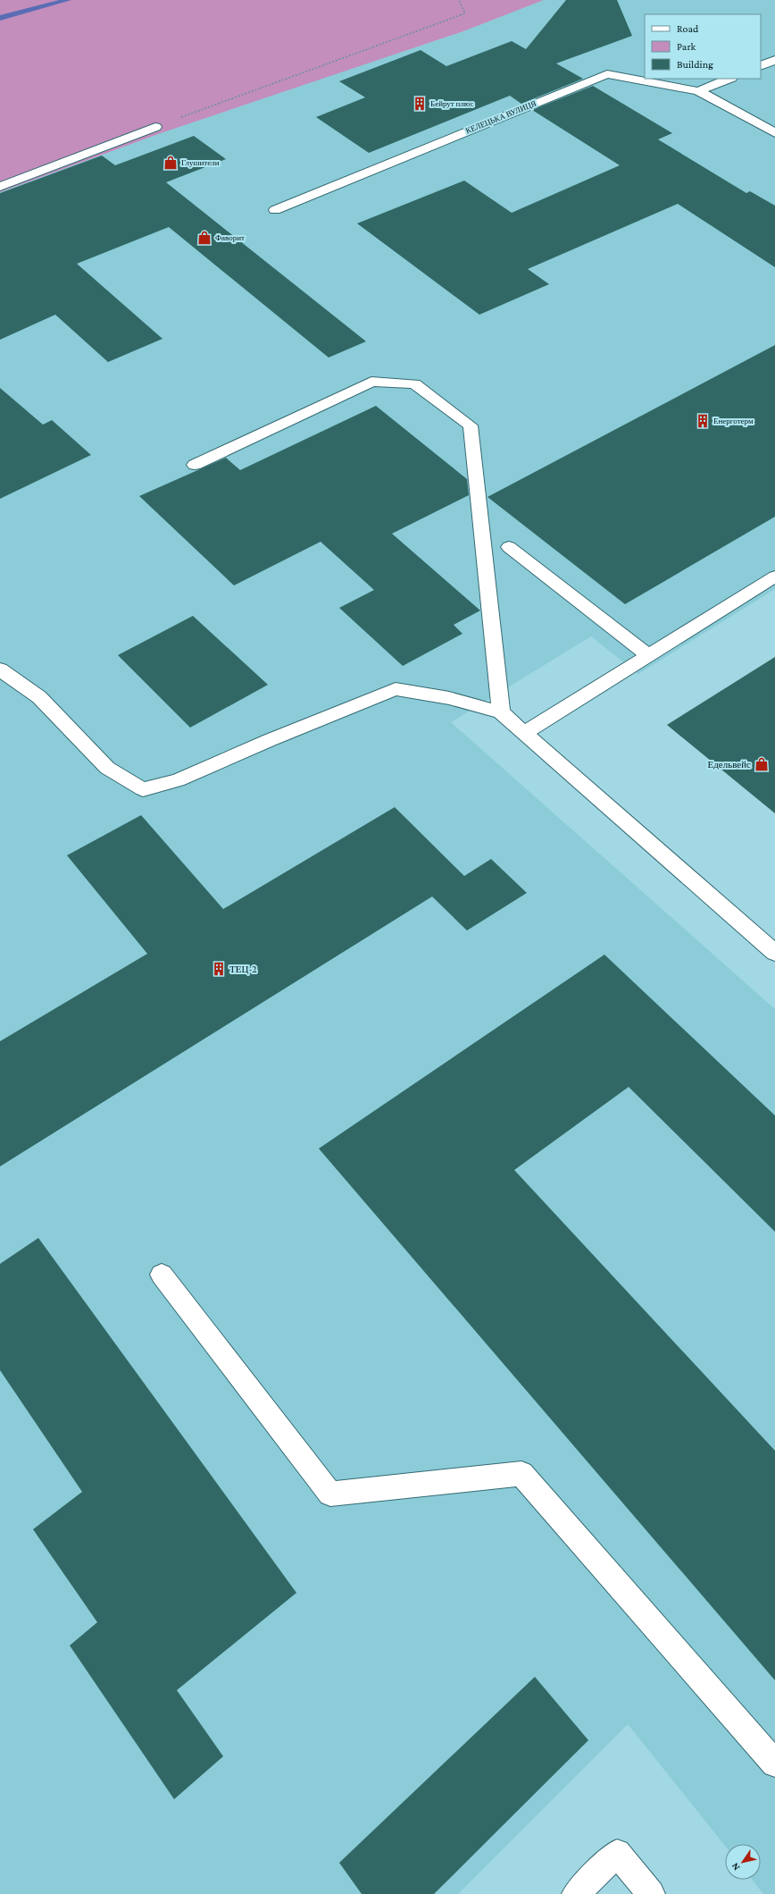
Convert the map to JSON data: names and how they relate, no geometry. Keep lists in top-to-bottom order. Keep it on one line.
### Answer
{"streets":{"street":["КЕЛЕЦЬКА ВУЛИЦЯ"]},"places":{"building":["Бейрут плюс","Енерготерм","ТЕЦ-2"],"shop":["Глушители","Фаворит","Едельвейс"]},"legend":["Road","Park","Building"],"north":"bottom left"}
